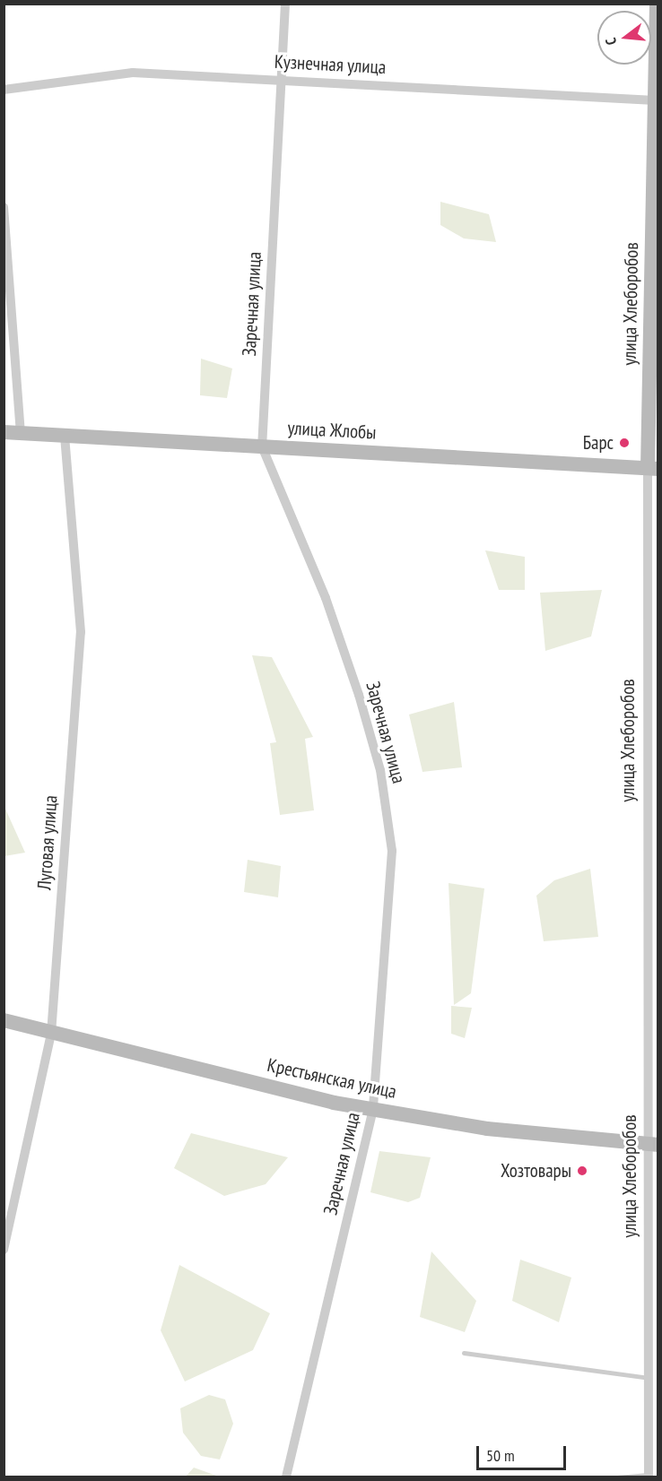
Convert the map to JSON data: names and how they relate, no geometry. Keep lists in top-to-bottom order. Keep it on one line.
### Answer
{"streets":{"street":["Кузнечная улица","Заречная улица","улица Хлеборобов","улица Жлобы","Луговая улица","Крестьянская улица"]},"crossings":[["Кузнечная улица","Заречная улица"],["Кузнечная улица","улица Хлеборобов"],["Заречная улица","улица Жлобы"],["Заречная улица","Крестьянская улица"],["улица Хлеборобов","улица Жлобы"],["улица Хлеборобов","Крестьянская улица"],["улица Жлобы","Луговая улица"],["Луговая улица","Крестьянская улица"]],"places":["Барс","Хозтовары"],"scale_bar":"50 m","north":"left"}
